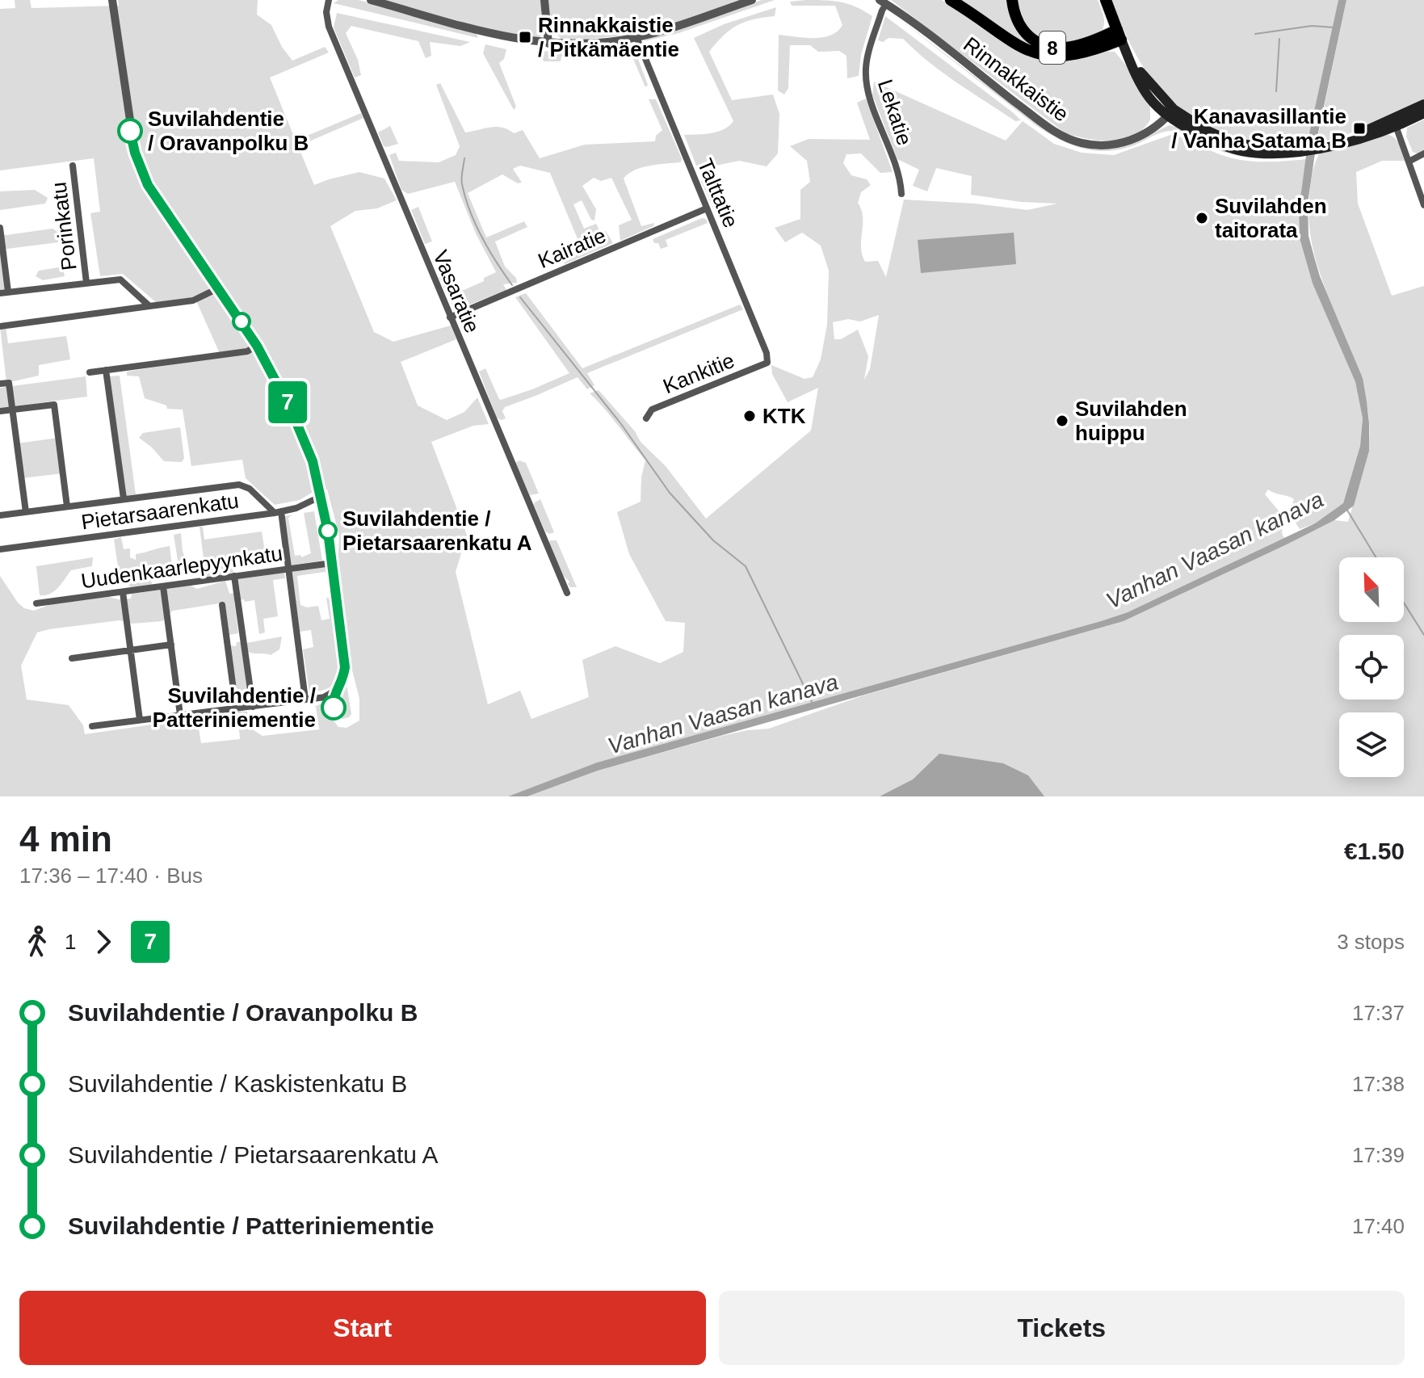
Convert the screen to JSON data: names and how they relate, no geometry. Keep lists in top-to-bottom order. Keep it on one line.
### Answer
{"streets":{"highway":["8"],"street":["Rinnakkaistie","Lekatie","Talttatie","Porinkatu","Kairatie","Vasaratie","Kankitie","Pietarsaarenkatu","Uudenkaarlepyynkatu"]},"crossings":[["Rinnakkaistie","Lekatie"],["Talttatie","Kairatie"],["Talttatie","Kankitie"],["Kairatie","Vasaratie"]],"water":["Vanhan Vaasan kanava"],"places":{"transit":["Rinnakkaistie / Pitkämäentie","Kanavasillantie / Vanha Satama B"],"other":["Suvilahdentie / Oravanpolku B","Suvilahden taitorata","KTK","Suvilahden huippu","Suvilahdentie / Pietarsaarenkatu A","Suvilahdentie / Patteriniementie"]},"lines":["bus line 7"],"north":"top left","page":{"on_map":"7","heading":["4 min","17:36 – 17:40 · Bus","€1.50"],"legs":["1","7","3 stops"],"list":[{"name":"Suvilahdentie / Oravanpolku B","value":"17:37"},{"name":"Suvilahdentie / Kaskistenkatu B","value":"17:38"},{"name":"Suvilahdentie / Pietarsaarenkatu A","value":"17:39"},{"name":"Suvilahdentie / Patteriniementie","value":"17:40"}],"buttons":["Start","Tickets"]}}
